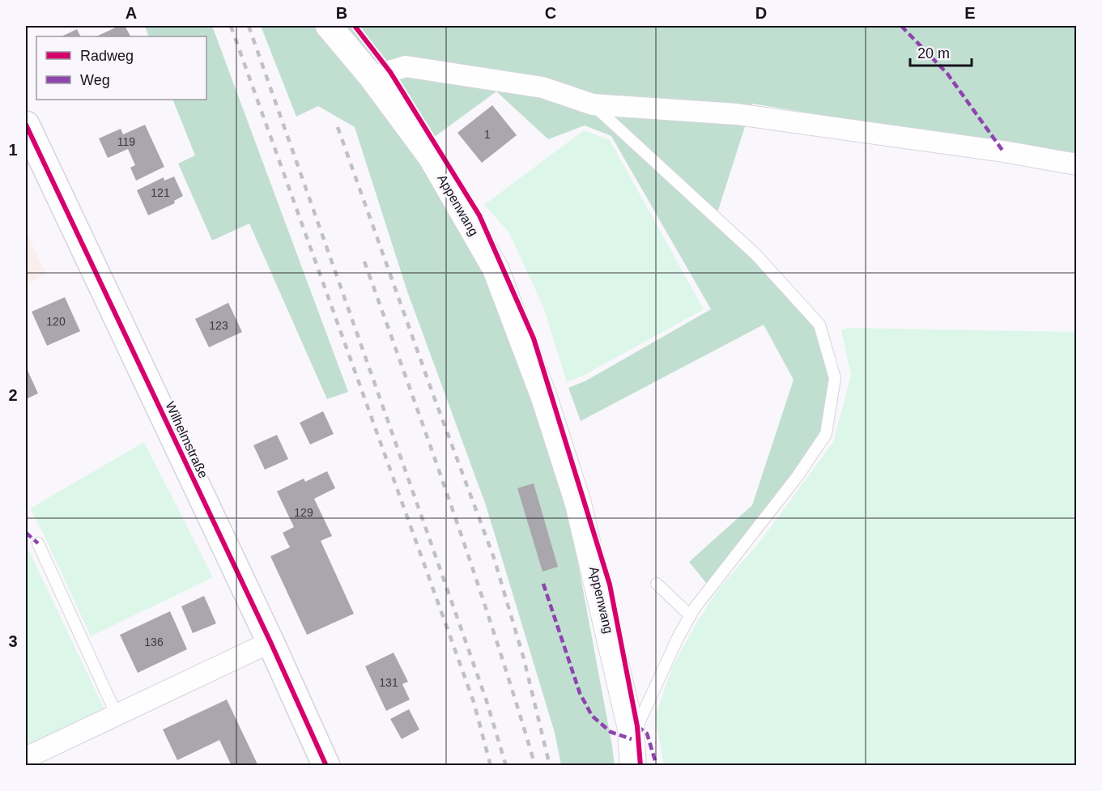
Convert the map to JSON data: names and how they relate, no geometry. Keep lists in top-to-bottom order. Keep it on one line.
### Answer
{"streets":{"main road":["Wilhelmstraße"],"street":["Appenwang"]},"house_numbers":["1","119","121","120","123","129","136","131"],"legend":["Radweg","Weg"],"scale_bar":"20 m","grid":{"columns":["A","B","C","D","E"],"rows":["1","2","3"]}}
